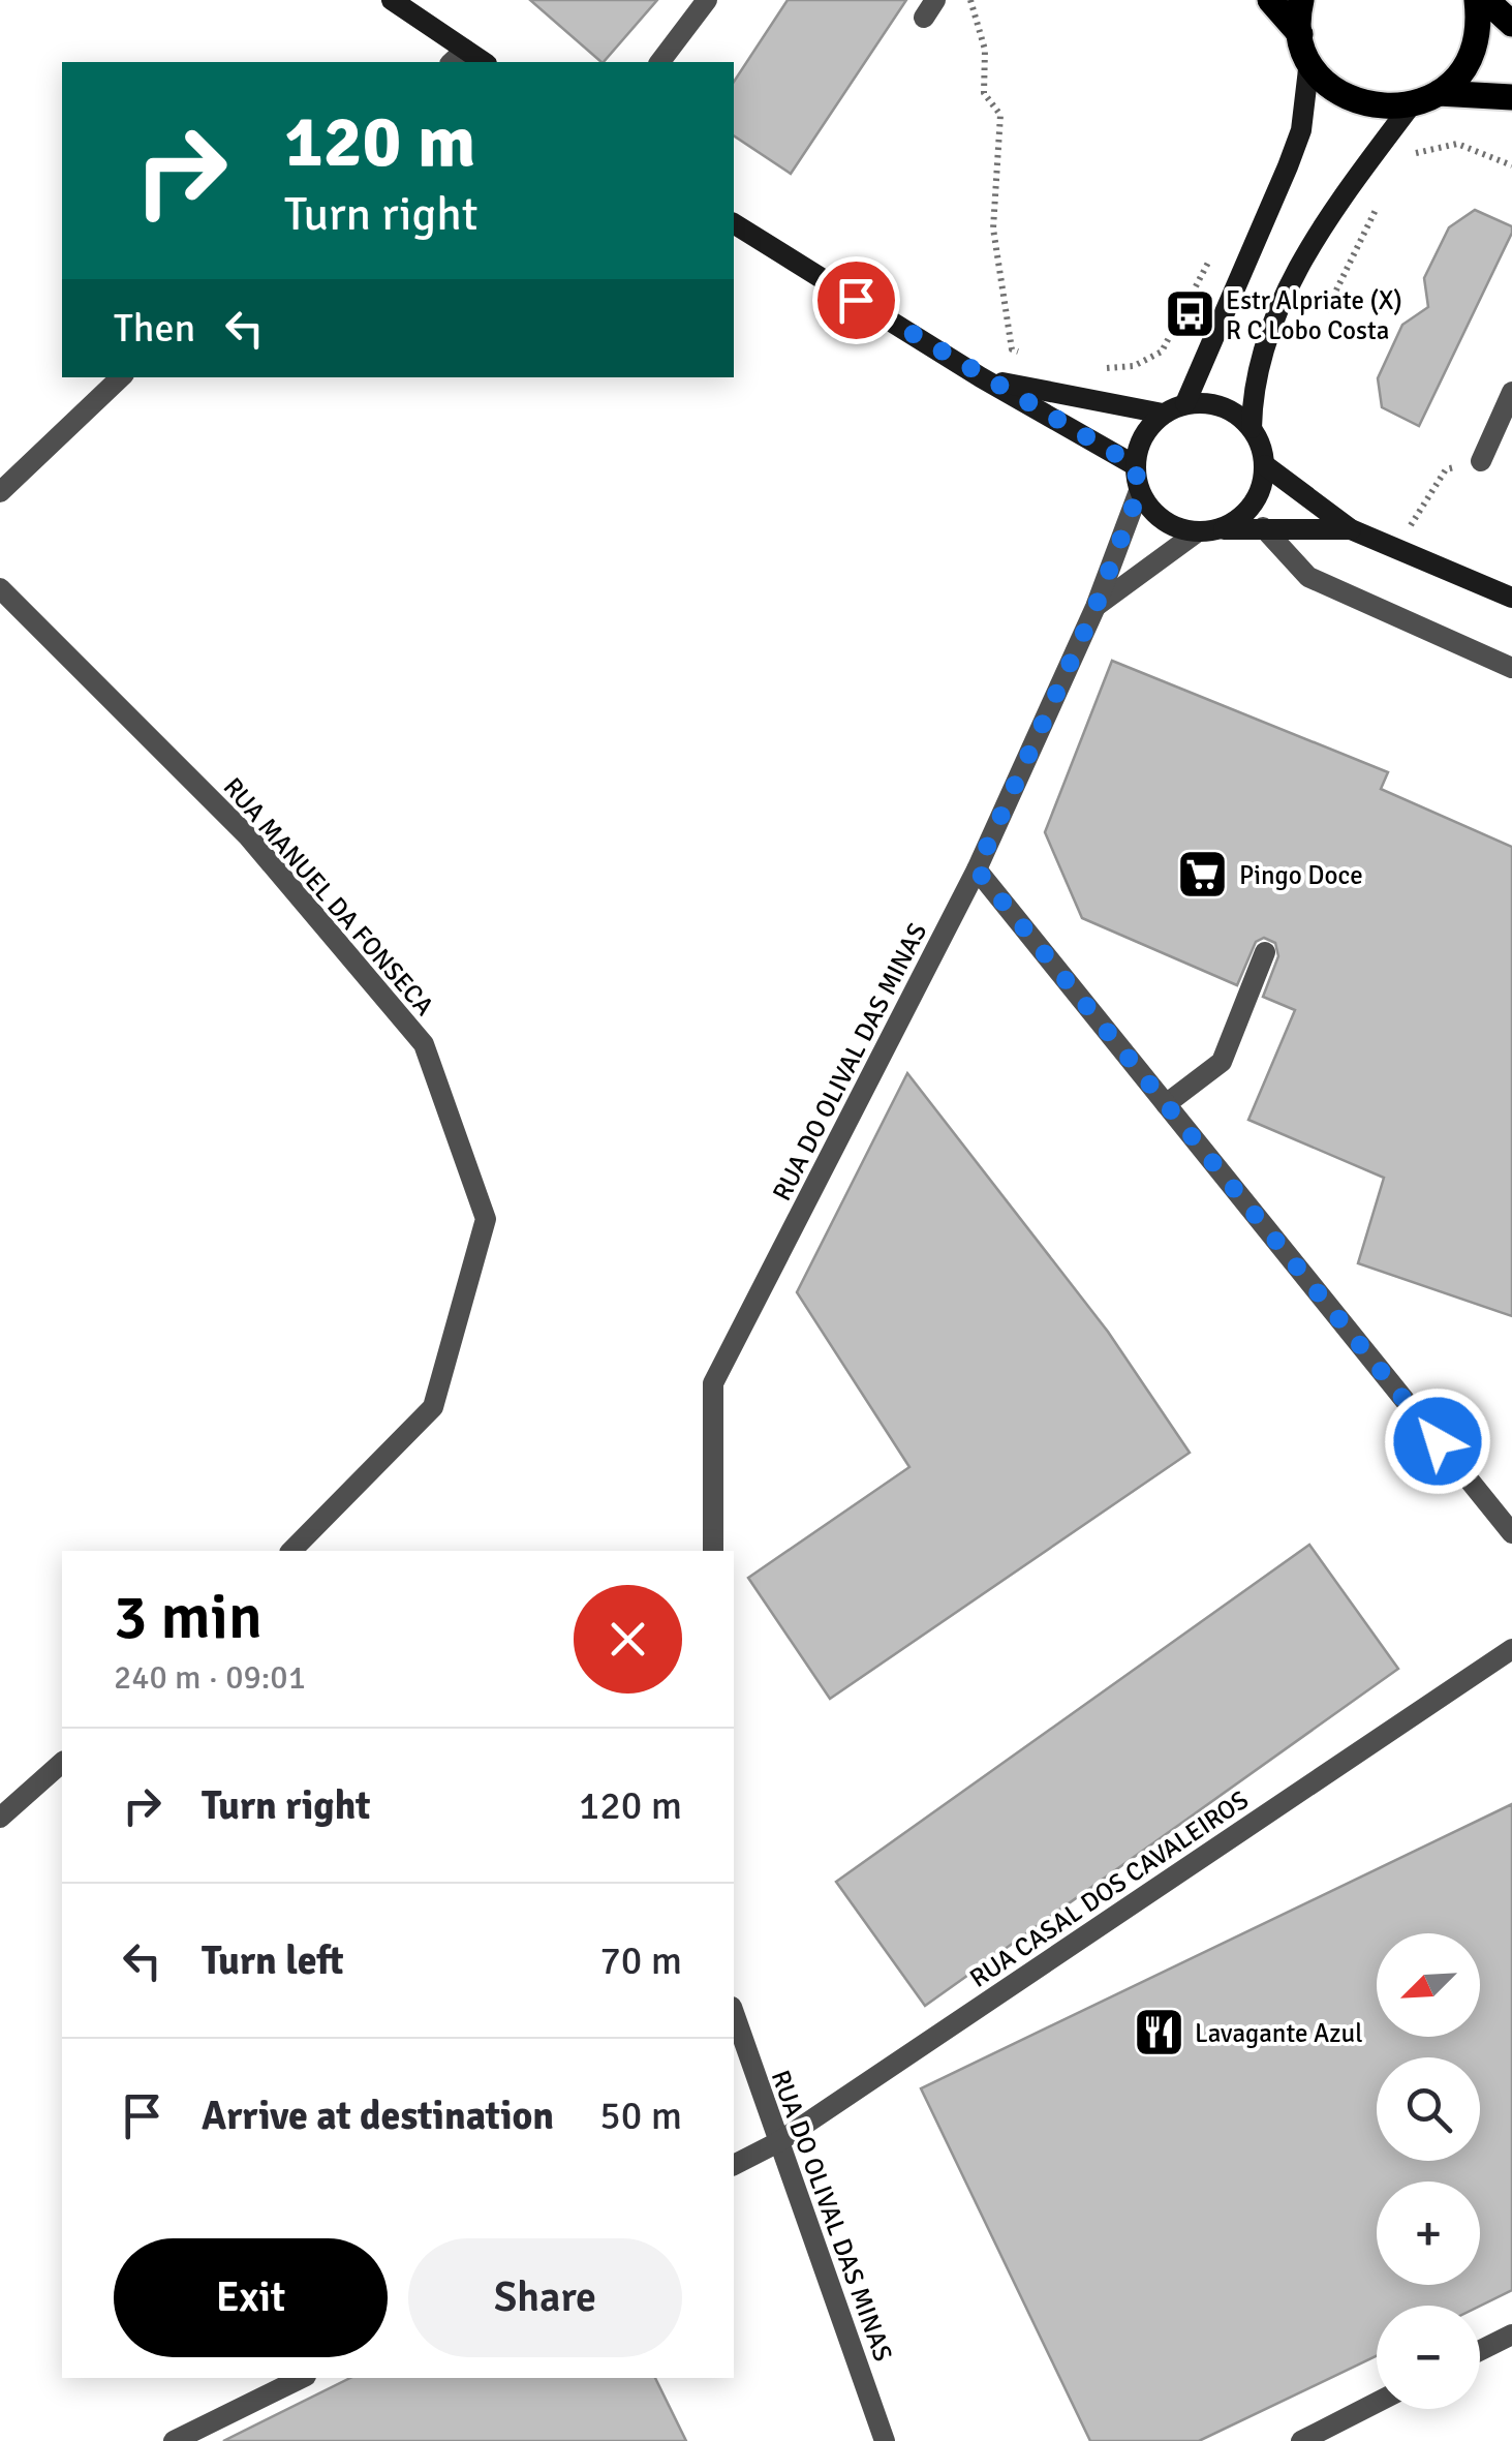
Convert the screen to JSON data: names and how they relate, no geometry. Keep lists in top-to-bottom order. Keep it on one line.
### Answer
{"streets":{"street":["RUA MANUEL DA FONSECA","RUA DO OLIVAL DAS MINAS","RUA CASAL DOS CAVALEIROS"]},"crossings":[["RUA DO OLIVAL DAS MINAS","RUA CASAL DOS CAVALEIROS"]],"places":{"bus stop":["Estr Alpriate (X) R C Lobo Costa"],"supermarket":["Pingo Doce"],"restaurant":["Lavagante Azul"]},"north":"bottom left","page":{"turn":["120 m","Turn right"],"then":"Then","heading":["3 min","240 m · 09:01"],"list":[{"name":"Turn right","value":"120 m"},{"name":"Turn left","value":"70 m"},{"name":"Arrive at destination","value":"50 m"}],"map_buttons":["+","−"],"buttons":["Exit","Share"]}}
